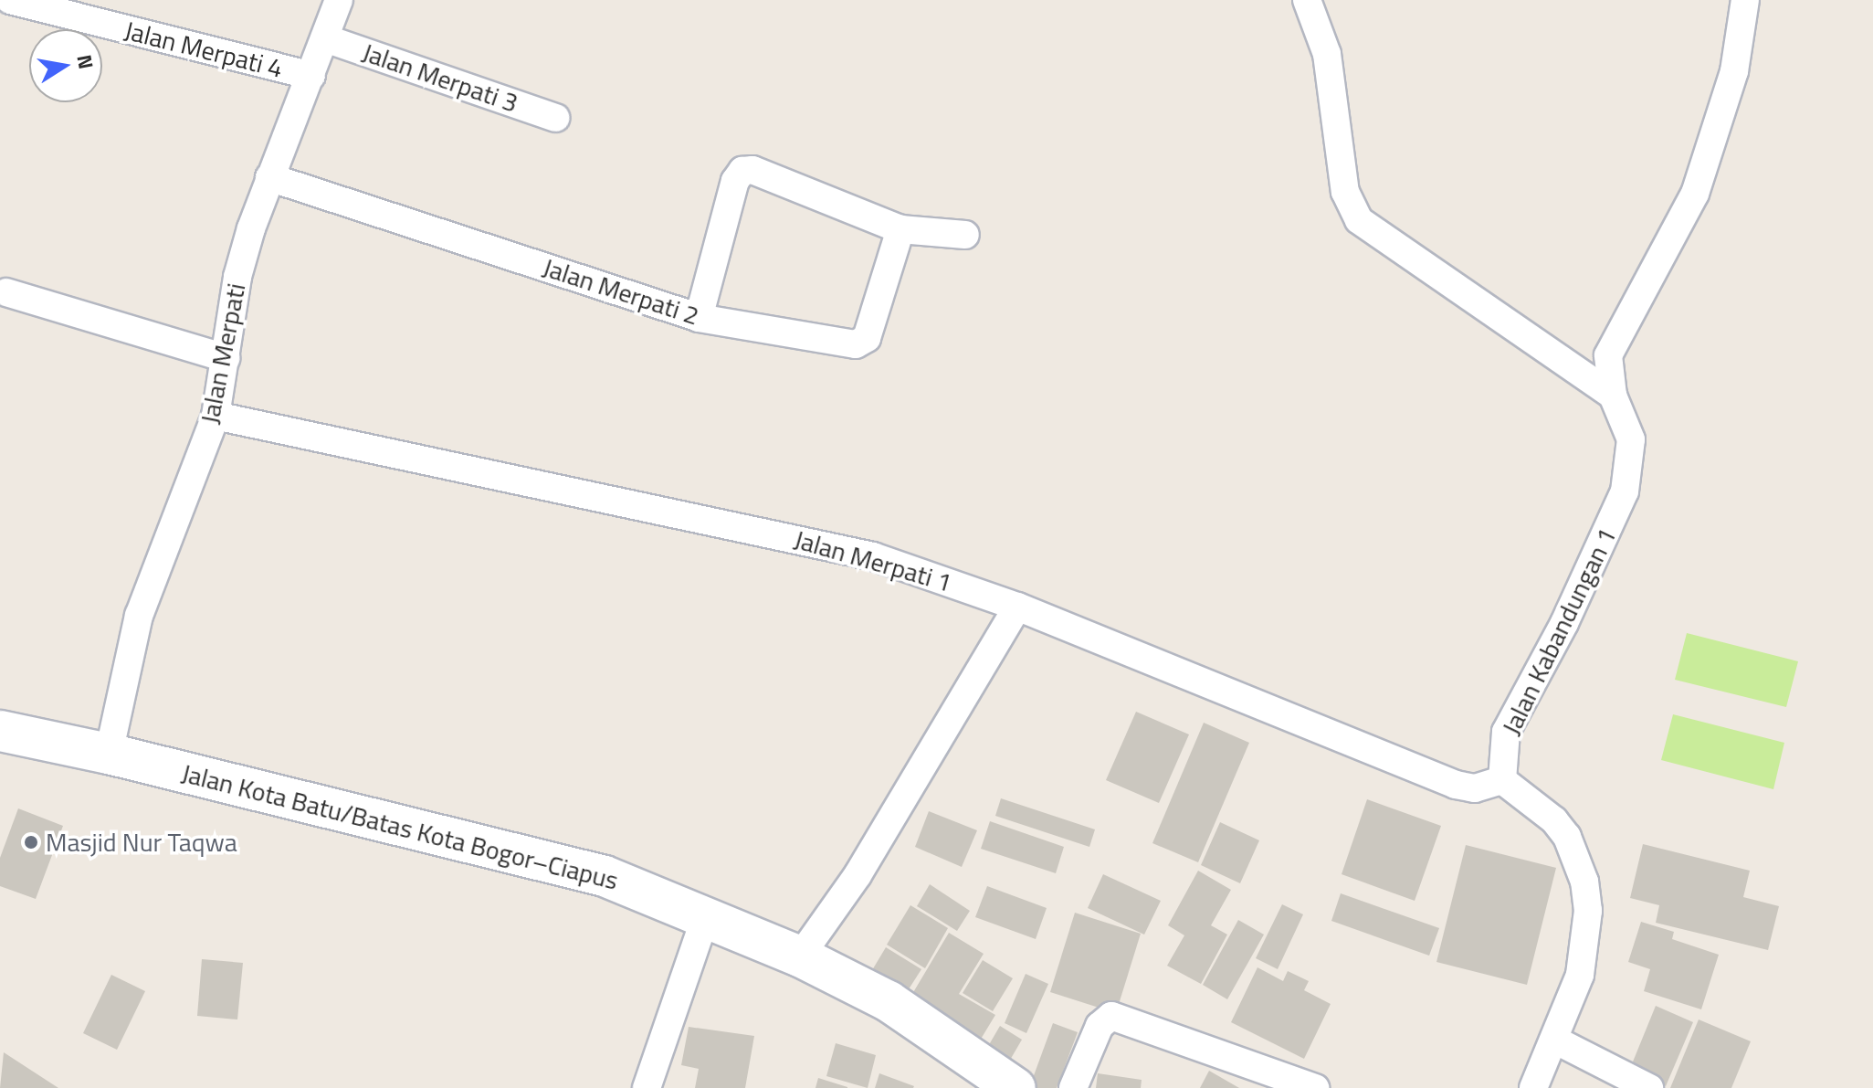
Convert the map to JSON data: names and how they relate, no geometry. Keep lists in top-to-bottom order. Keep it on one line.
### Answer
{"streets":{"main road":["Jalan Kota Batu/Batas Kota Bogor–Ciapus"],"street":["Jalan Merpati 4","Jalan Merpati 3","Jalan Merpati 2","Jalan Merpati","Jalan Merpati 1","Jalan Kabandungan 1"]},"crossings":[["Jalan Merpati 4","Jalan Merpati"],["Jalan Merpati 3","Jalan Merpati"],["Jalan Merpati 2","Jalan Merpati"],["Jalan Merpati","Jalan Merpati 1"],["Jalan Merpati","Jalan Kota Batu/Batas Kota Bogor–Ciapus"],["Jalan Merpati 1","Jalan Kabandungan 1"]],"places":["Masjid Nur Taqwa"],"north":"right"}
